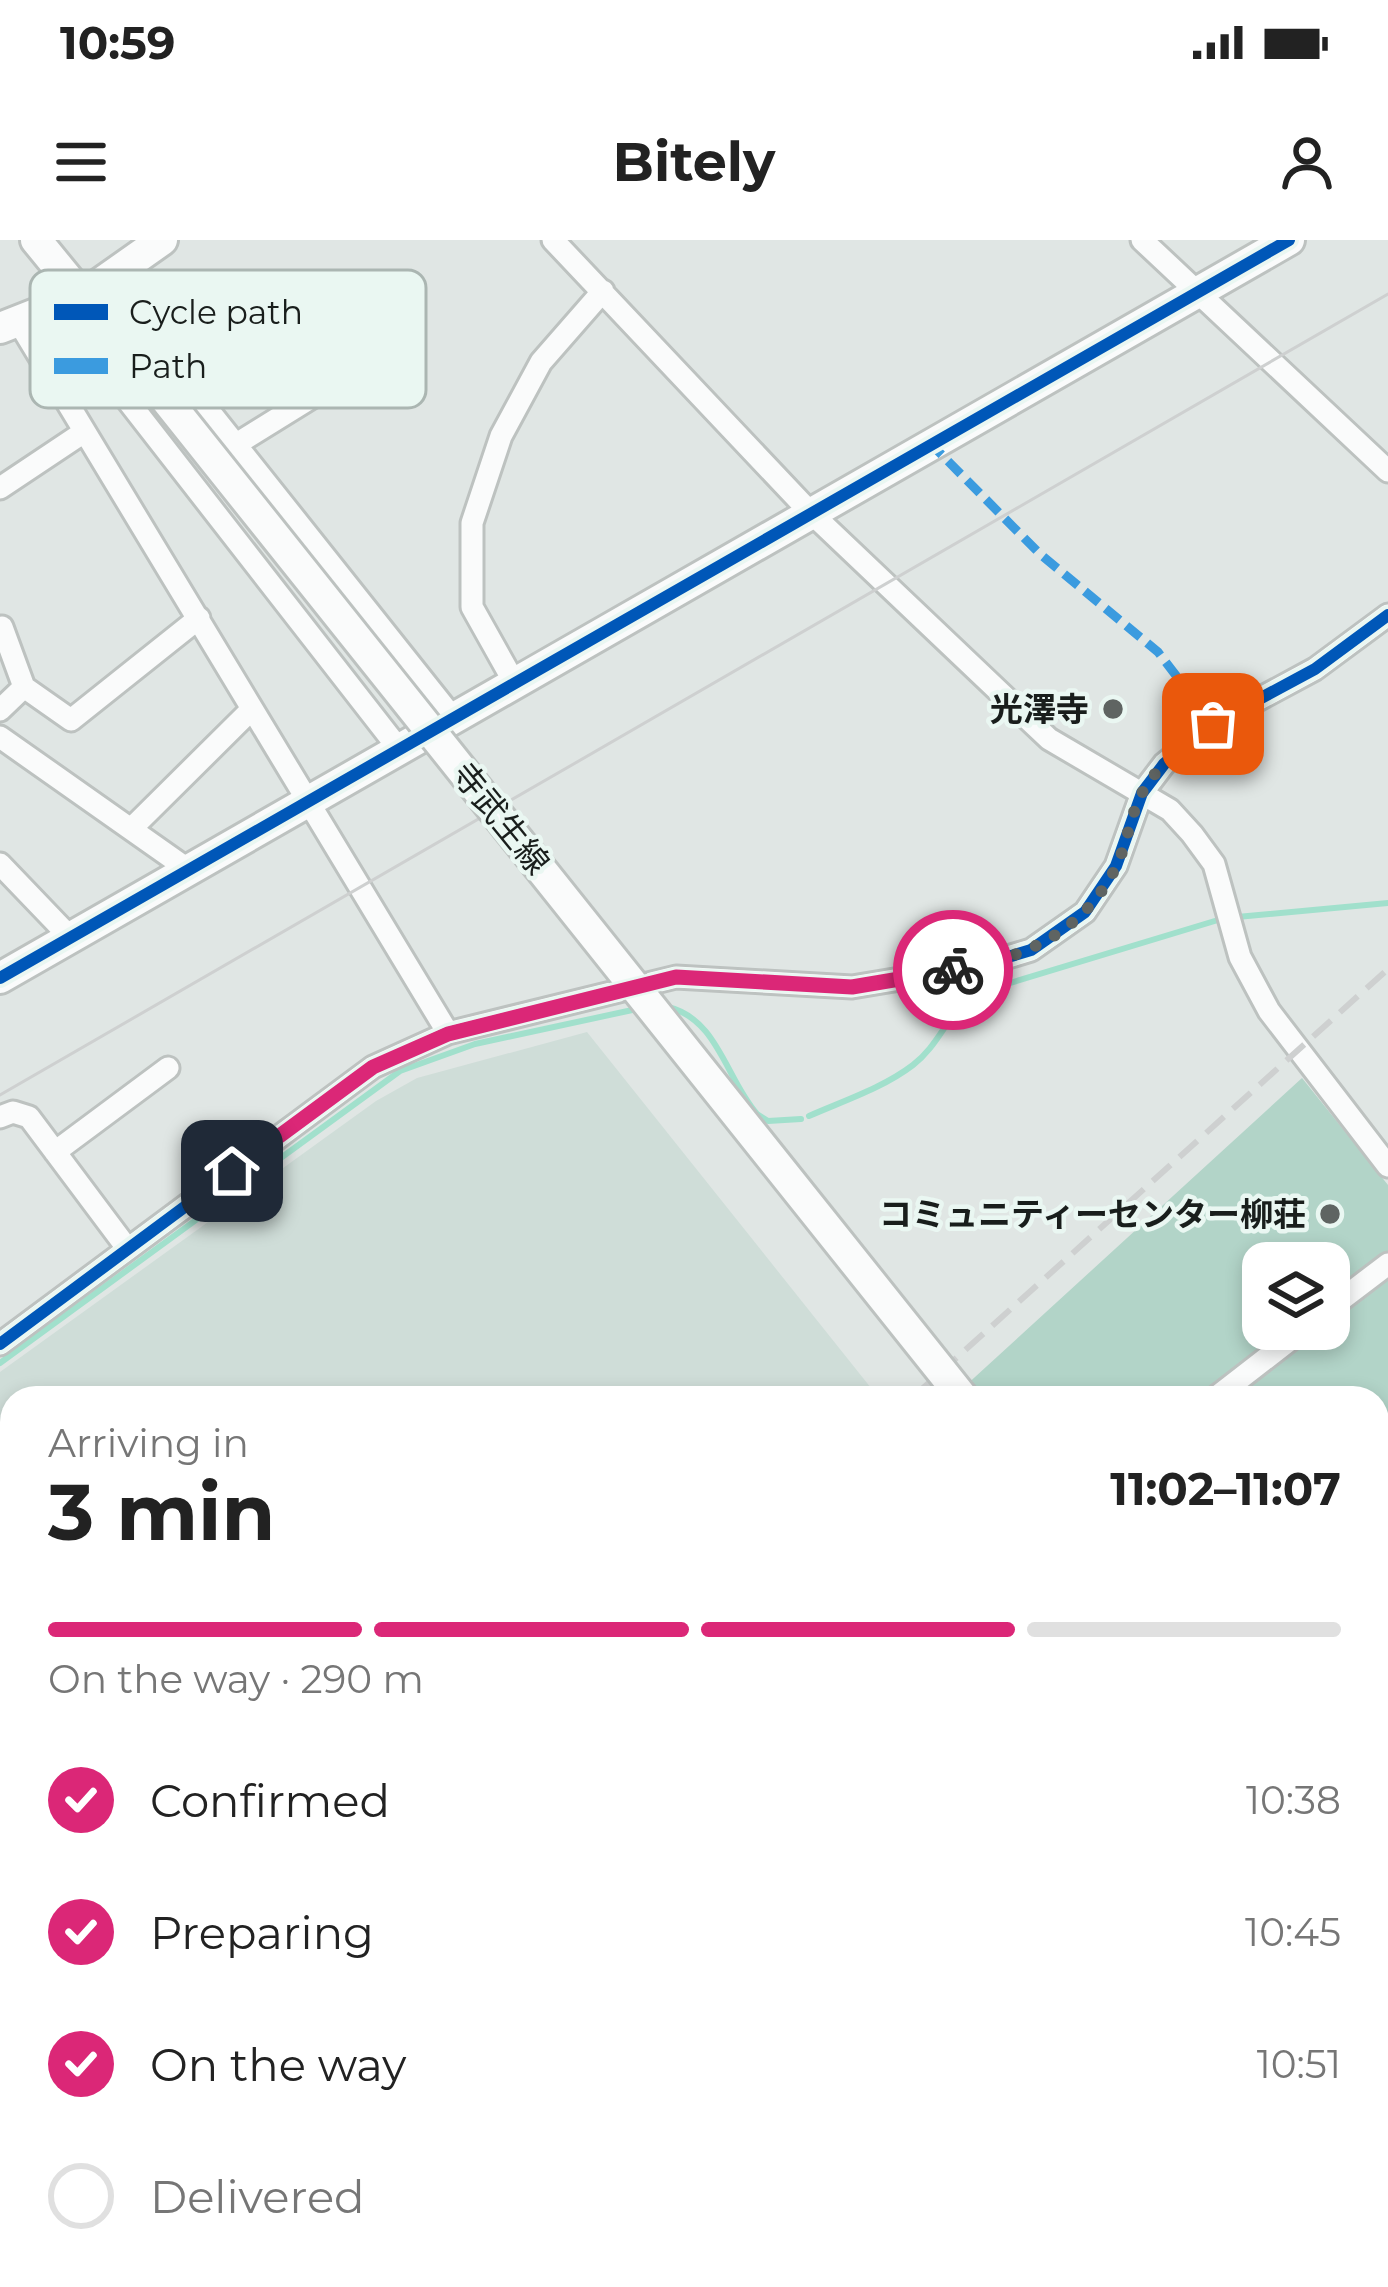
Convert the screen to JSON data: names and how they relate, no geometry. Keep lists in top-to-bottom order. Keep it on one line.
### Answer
{"streets":{"street":["寺武生線"]},"places":["光澤寺","コミュニティーセンター柳荘"],"legend":["Cycle path","Path"],"page":{"status":"10:59","header":"Bitely","heading":["3 min","Arriving in","11:02–11:07"],"bar":"On the way · 290 m","list":[["Confirmed","10:38"],["Preparing","10:45"],["On the way","10:51"],"Delivered"]}}
